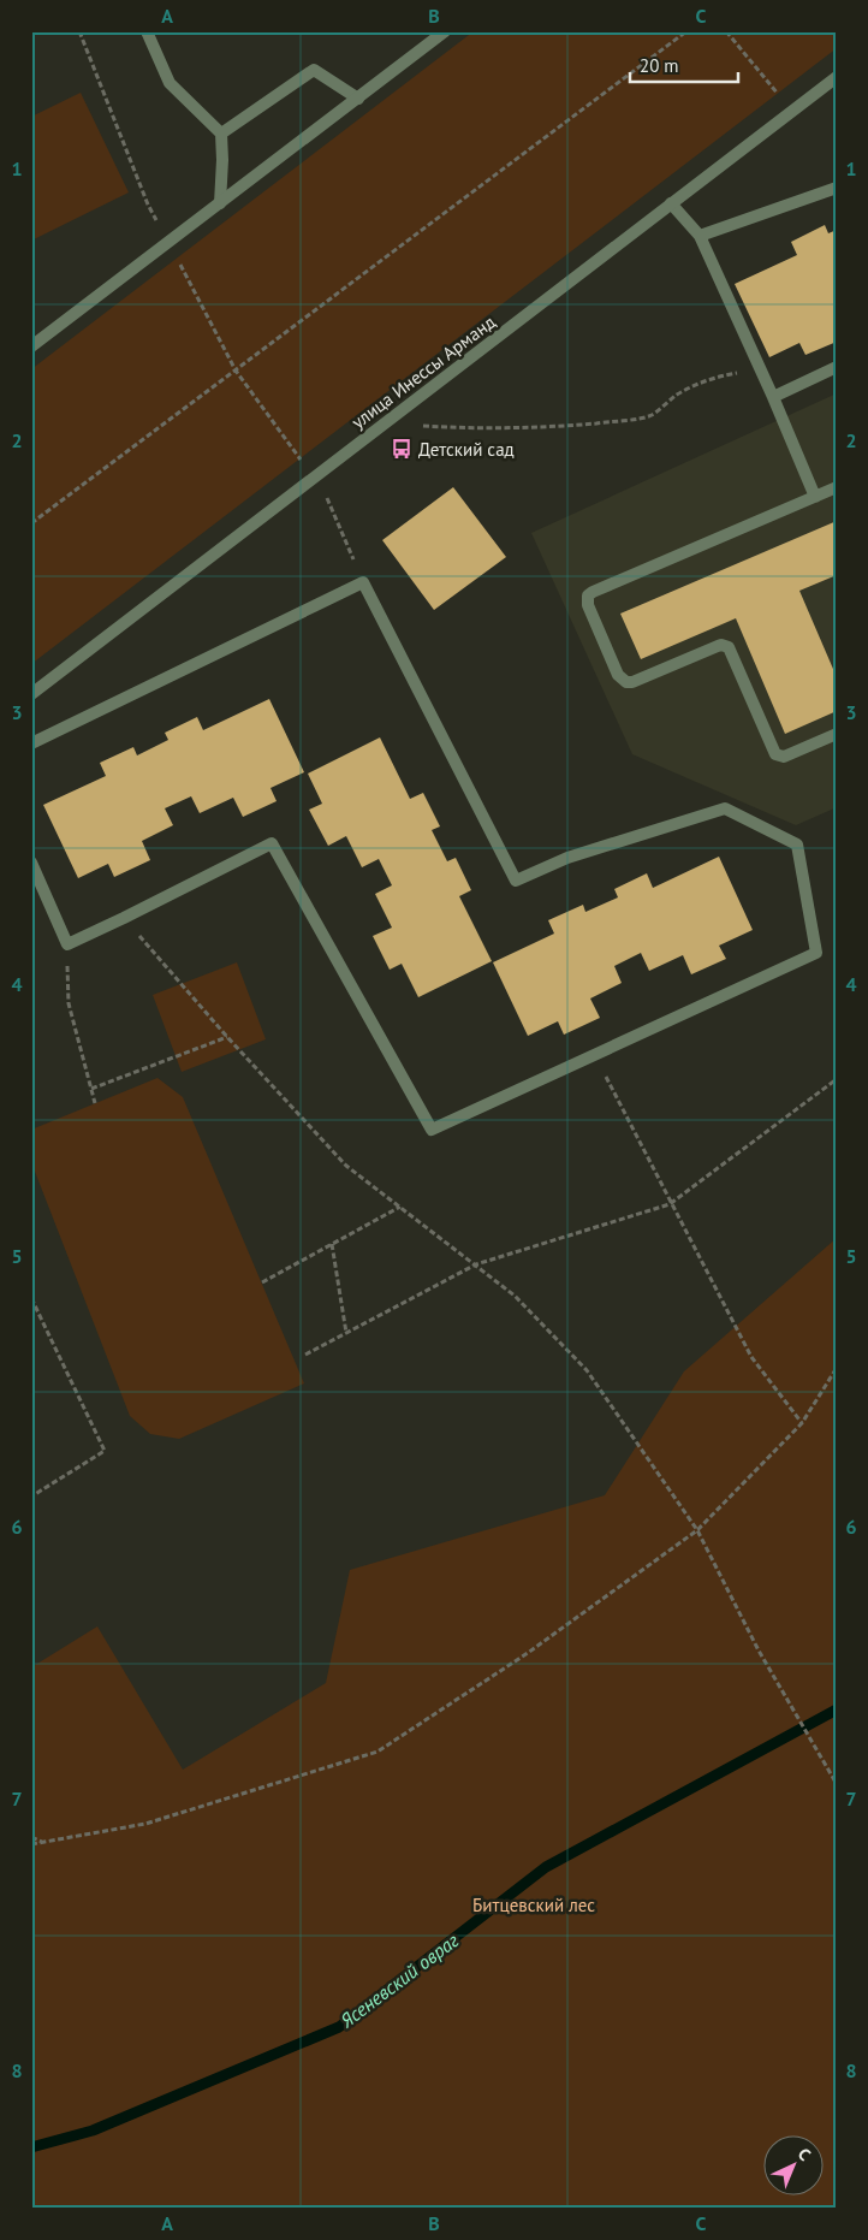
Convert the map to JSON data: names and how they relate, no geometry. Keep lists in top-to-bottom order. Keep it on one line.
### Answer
{"streets":{"street":["улица Инессы Арманд"]},"water":["Ясеневский овраг"],"parks":["Битцевский лес"],"places":{"bus stop":["Детский сад"]},"scale_bar":"20 m","north":"top right","grid":{"columns":["A","B","C"],"rows":["1","2","3","4","5","6","7","8"]}}
